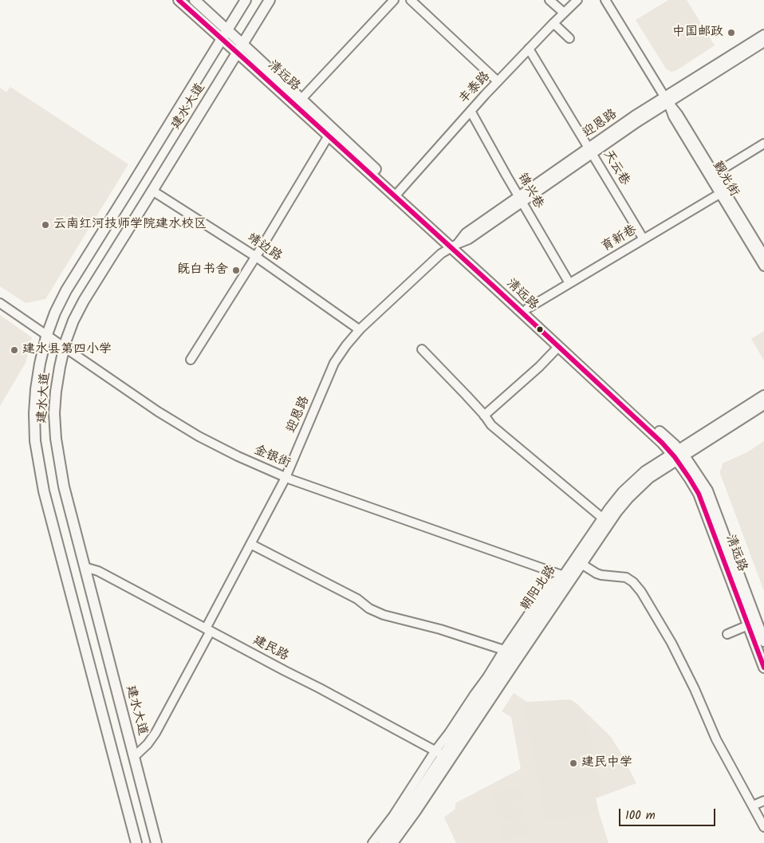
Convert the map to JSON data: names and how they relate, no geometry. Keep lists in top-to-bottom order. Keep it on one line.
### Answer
{"streets":{"main road":["清远路","建水大道","朝阳北路"],"street":["丰泰路","迎恩路","天云巷","觐光街","锦兴巷","育新巷","靖边路","金银街","建民路"]},"crossings":[["清远路","丰泰路"],["清远路","建水大道"],["清远路","迎恩路"],["清远路","育新巷"],["清远路","朝阳北路"],["丰泰路","天云巷"],["丰泰路","锦兴巷"],["建水大道","迎恩路"],["建水大道","靖边路"],["建水大道","金银街"],["建水大道","建民路"],["迎恩路","天云巷"],["迎恩路","觐光街"],["迎恩路","锦兴巷"],["迎恩路","靖边路"],["迎恩路","金银街"],["迎恩路","建民路"],["天云巷","育新巷"],["觐光街","育新巷"],["锦兴巷","育新巷"],["金银街","朝阳北路"],["朝阳北路","建民路"]],"places":["中国邮政","云南红河技师学院建水校区","既白书舍","建水县第四小学","建民中学"],"scale_bar":"100 m"}
